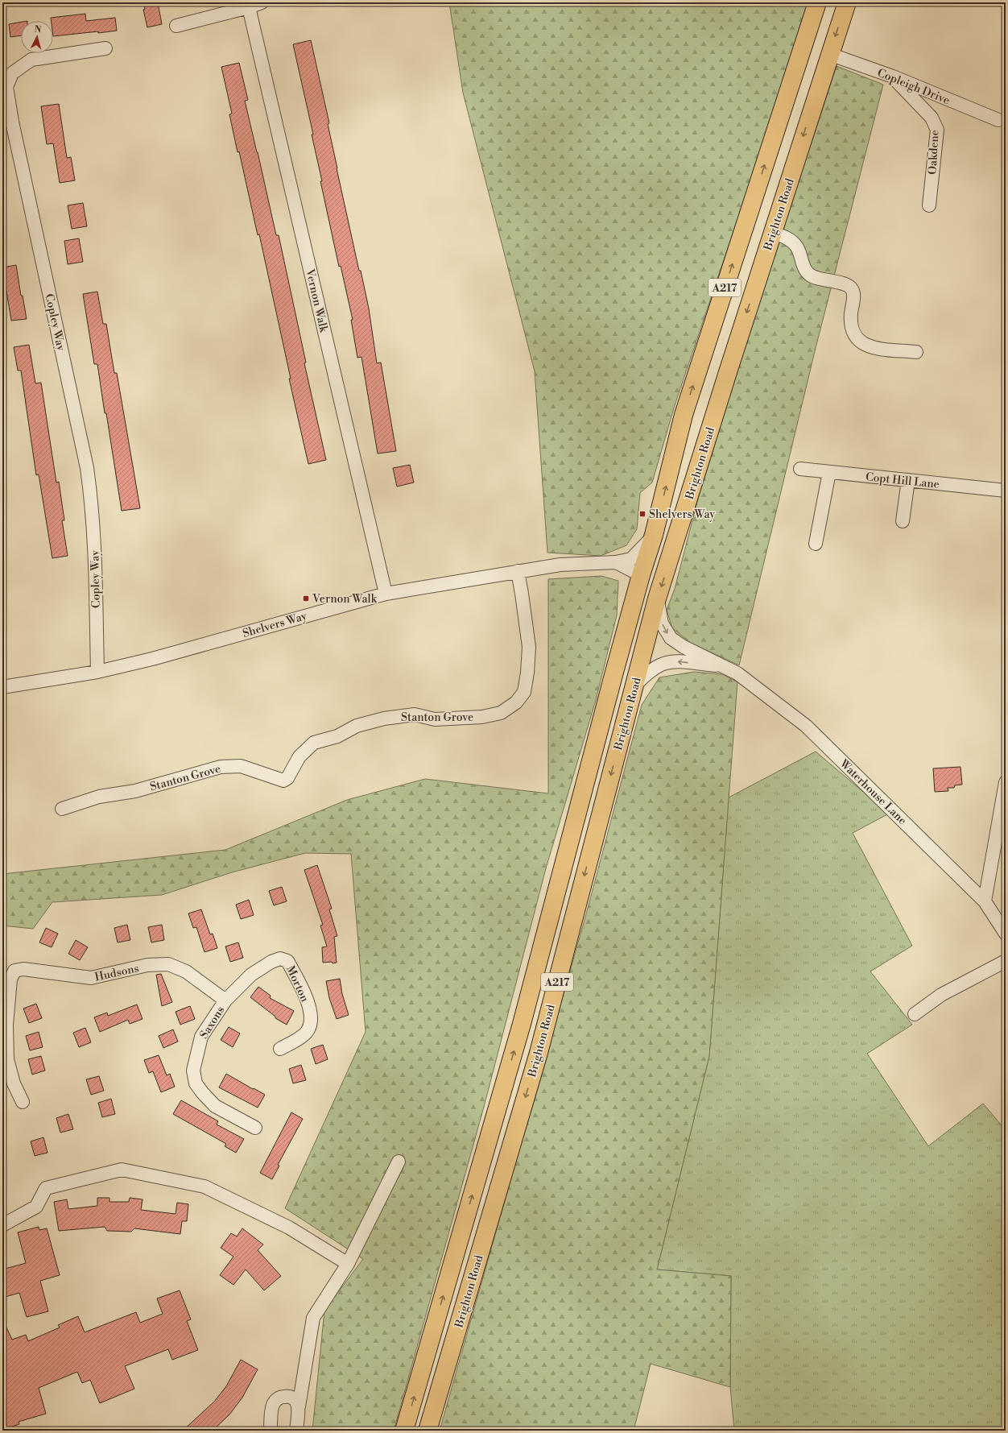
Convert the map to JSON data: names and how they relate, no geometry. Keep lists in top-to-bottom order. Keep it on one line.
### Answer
{"streets":{"highway":["Brighton Road","A217"],"street":["Copleigh Drive","Oakdene","Vernon Walk","Copley Way","Copt Hill Lane","Shelvers Way","Stanton Grove","Waterhouse Lane","Hudsons","Morton","Saxons"]},"crossings":[["Copleigh Drive","Oakdene"],["Copleigh Drive","Brighton Road"],["Brighton Road","Shelvers Way"],["Brighton Road","Waterhouse Lane"],["Vernon Walk","Shelvers Way"],["Copley Way","Shelvers Way"],["Shelvers Way","Stanton Grove"],["Hudsons","Morton"],["Hudsons","Saxons"],["Morton","Saxons"]],"places":{"transit":["Shelvers Way","Vernon Walk"]},"north":"top"}
